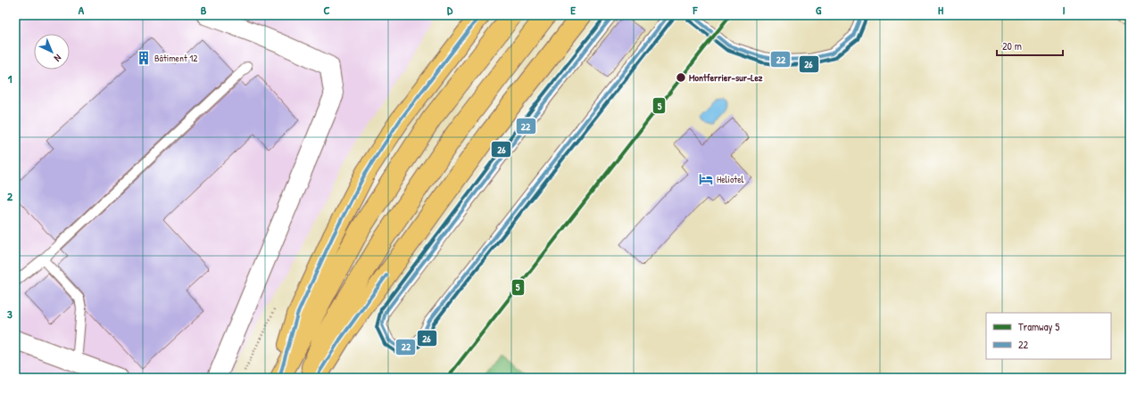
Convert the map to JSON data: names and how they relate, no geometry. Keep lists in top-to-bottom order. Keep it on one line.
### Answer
{"places":{"building":["Bâtiment 12"],"other":["Montferrier-sur-Lez"],"hotel":["Heliotel"]},"lines":["tram line 5","transit line 22","transit line 26"],"legend":["Tramway 5","22"],"scale_bar":"20 m","north":"bottom right","grid":{"columns":["A","B","C","D","E","F","G","H","I"],"rows":["1","2","3"]}}
